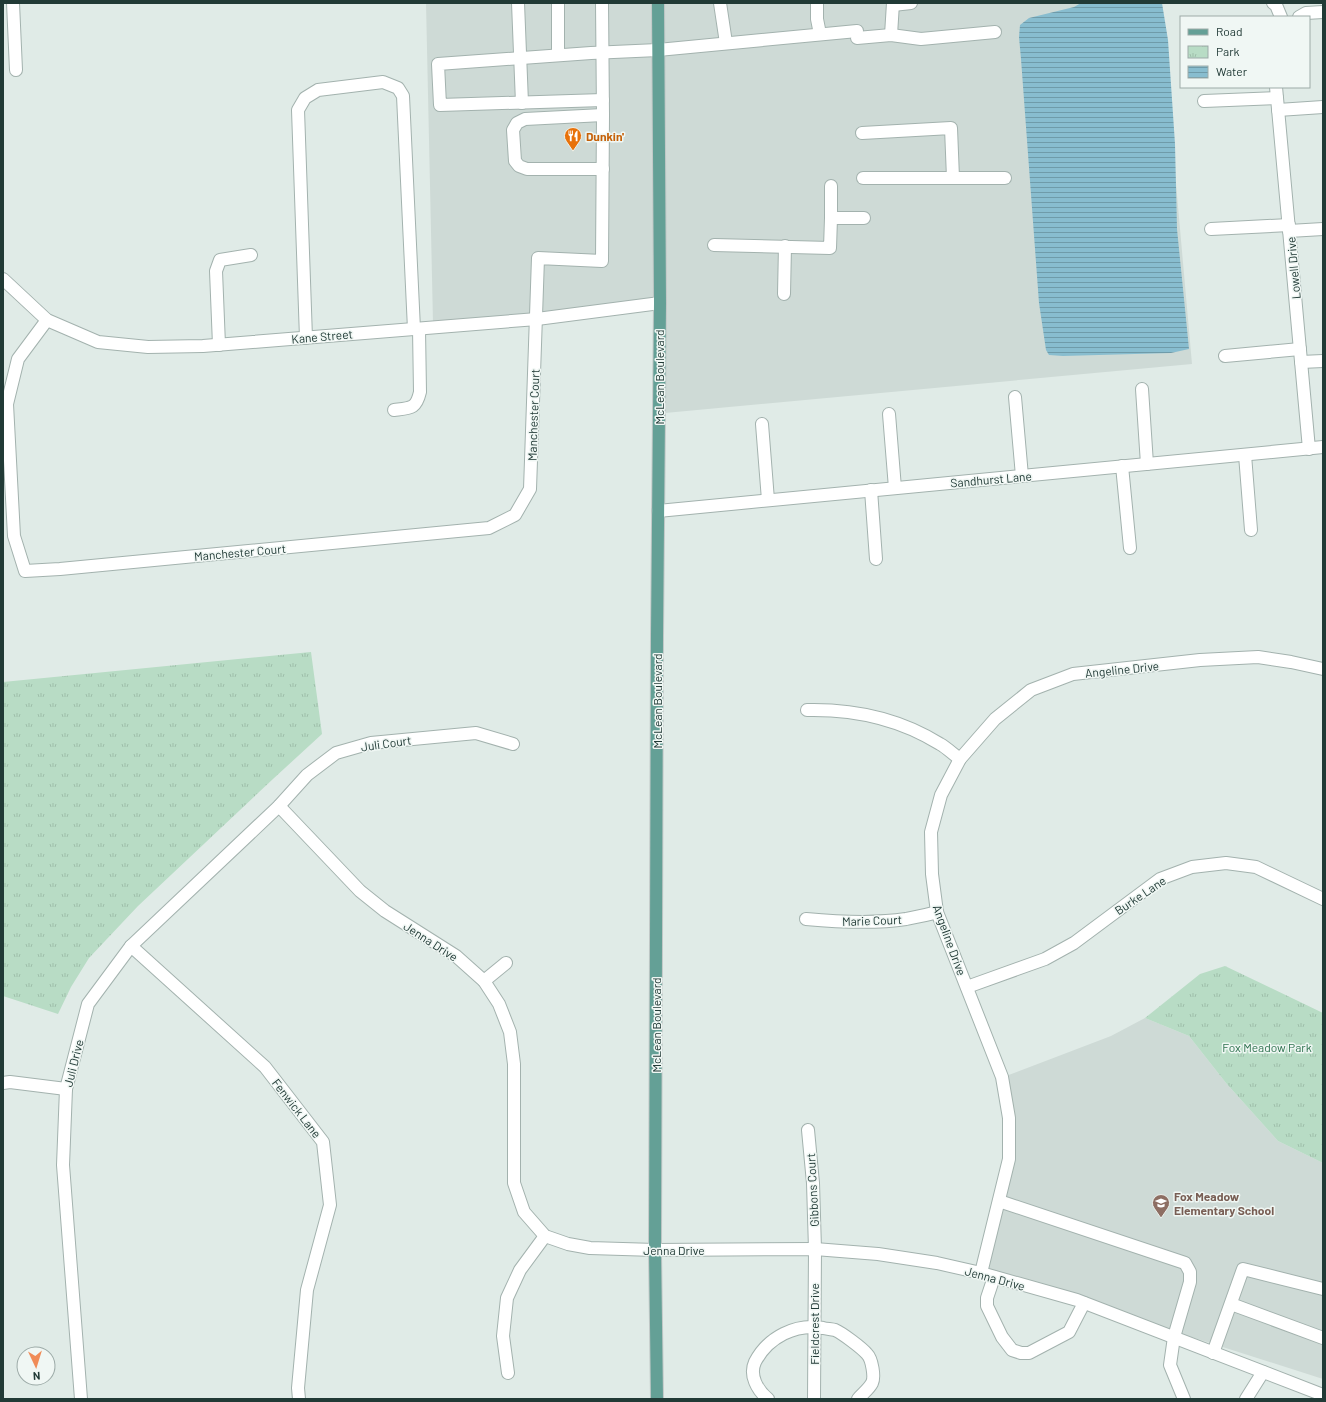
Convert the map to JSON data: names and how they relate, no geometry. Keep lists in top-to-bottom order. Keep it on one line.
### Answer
{"streets":{"main road":["McLean Boulevard"],"street":["Lowell Drive","Kane Street","Manchester Court","Sandhurst Lane","Angeline Drive","Juli Court","Burke Lane","Marie Court","Jenna Drive","Juli Drive","Fenwick Lane","Gibbons Court","Fieldcrest Drive"]},"crossings":[["Lowell Drive","Sandhurst Lane"],["Kane Street","McLean Boulevard"],["Kane Street","Manchester Court"],["McLean Boulevard","Sandhurst Lane"],["McLean Boulevard","Jenna Drive"],["Angeline Drive","Burke Lane"],["Angeline Drive","Marie Court"],["Angeline Drive","Jenna Drive"],["Juli Court","Jenna Drive"],["Juli Court","Juli Drive"],["Jenna Drive","Juli Drive"],["Jenna Drive","Gibbons Court"],["Jenna Drive","Fieldcrest Drive"],["Juli Drive","Fenwick Lane"],["Gibbons Court","Fieldcrest Drive"]],"parks":["Fox Meadow Park"],"places":{"restaurant":["Dunkin'"],"school or university":["Fox Meadow Elementary School"]},"legend":["Road","Park","Water"],"north":"bottom"}
